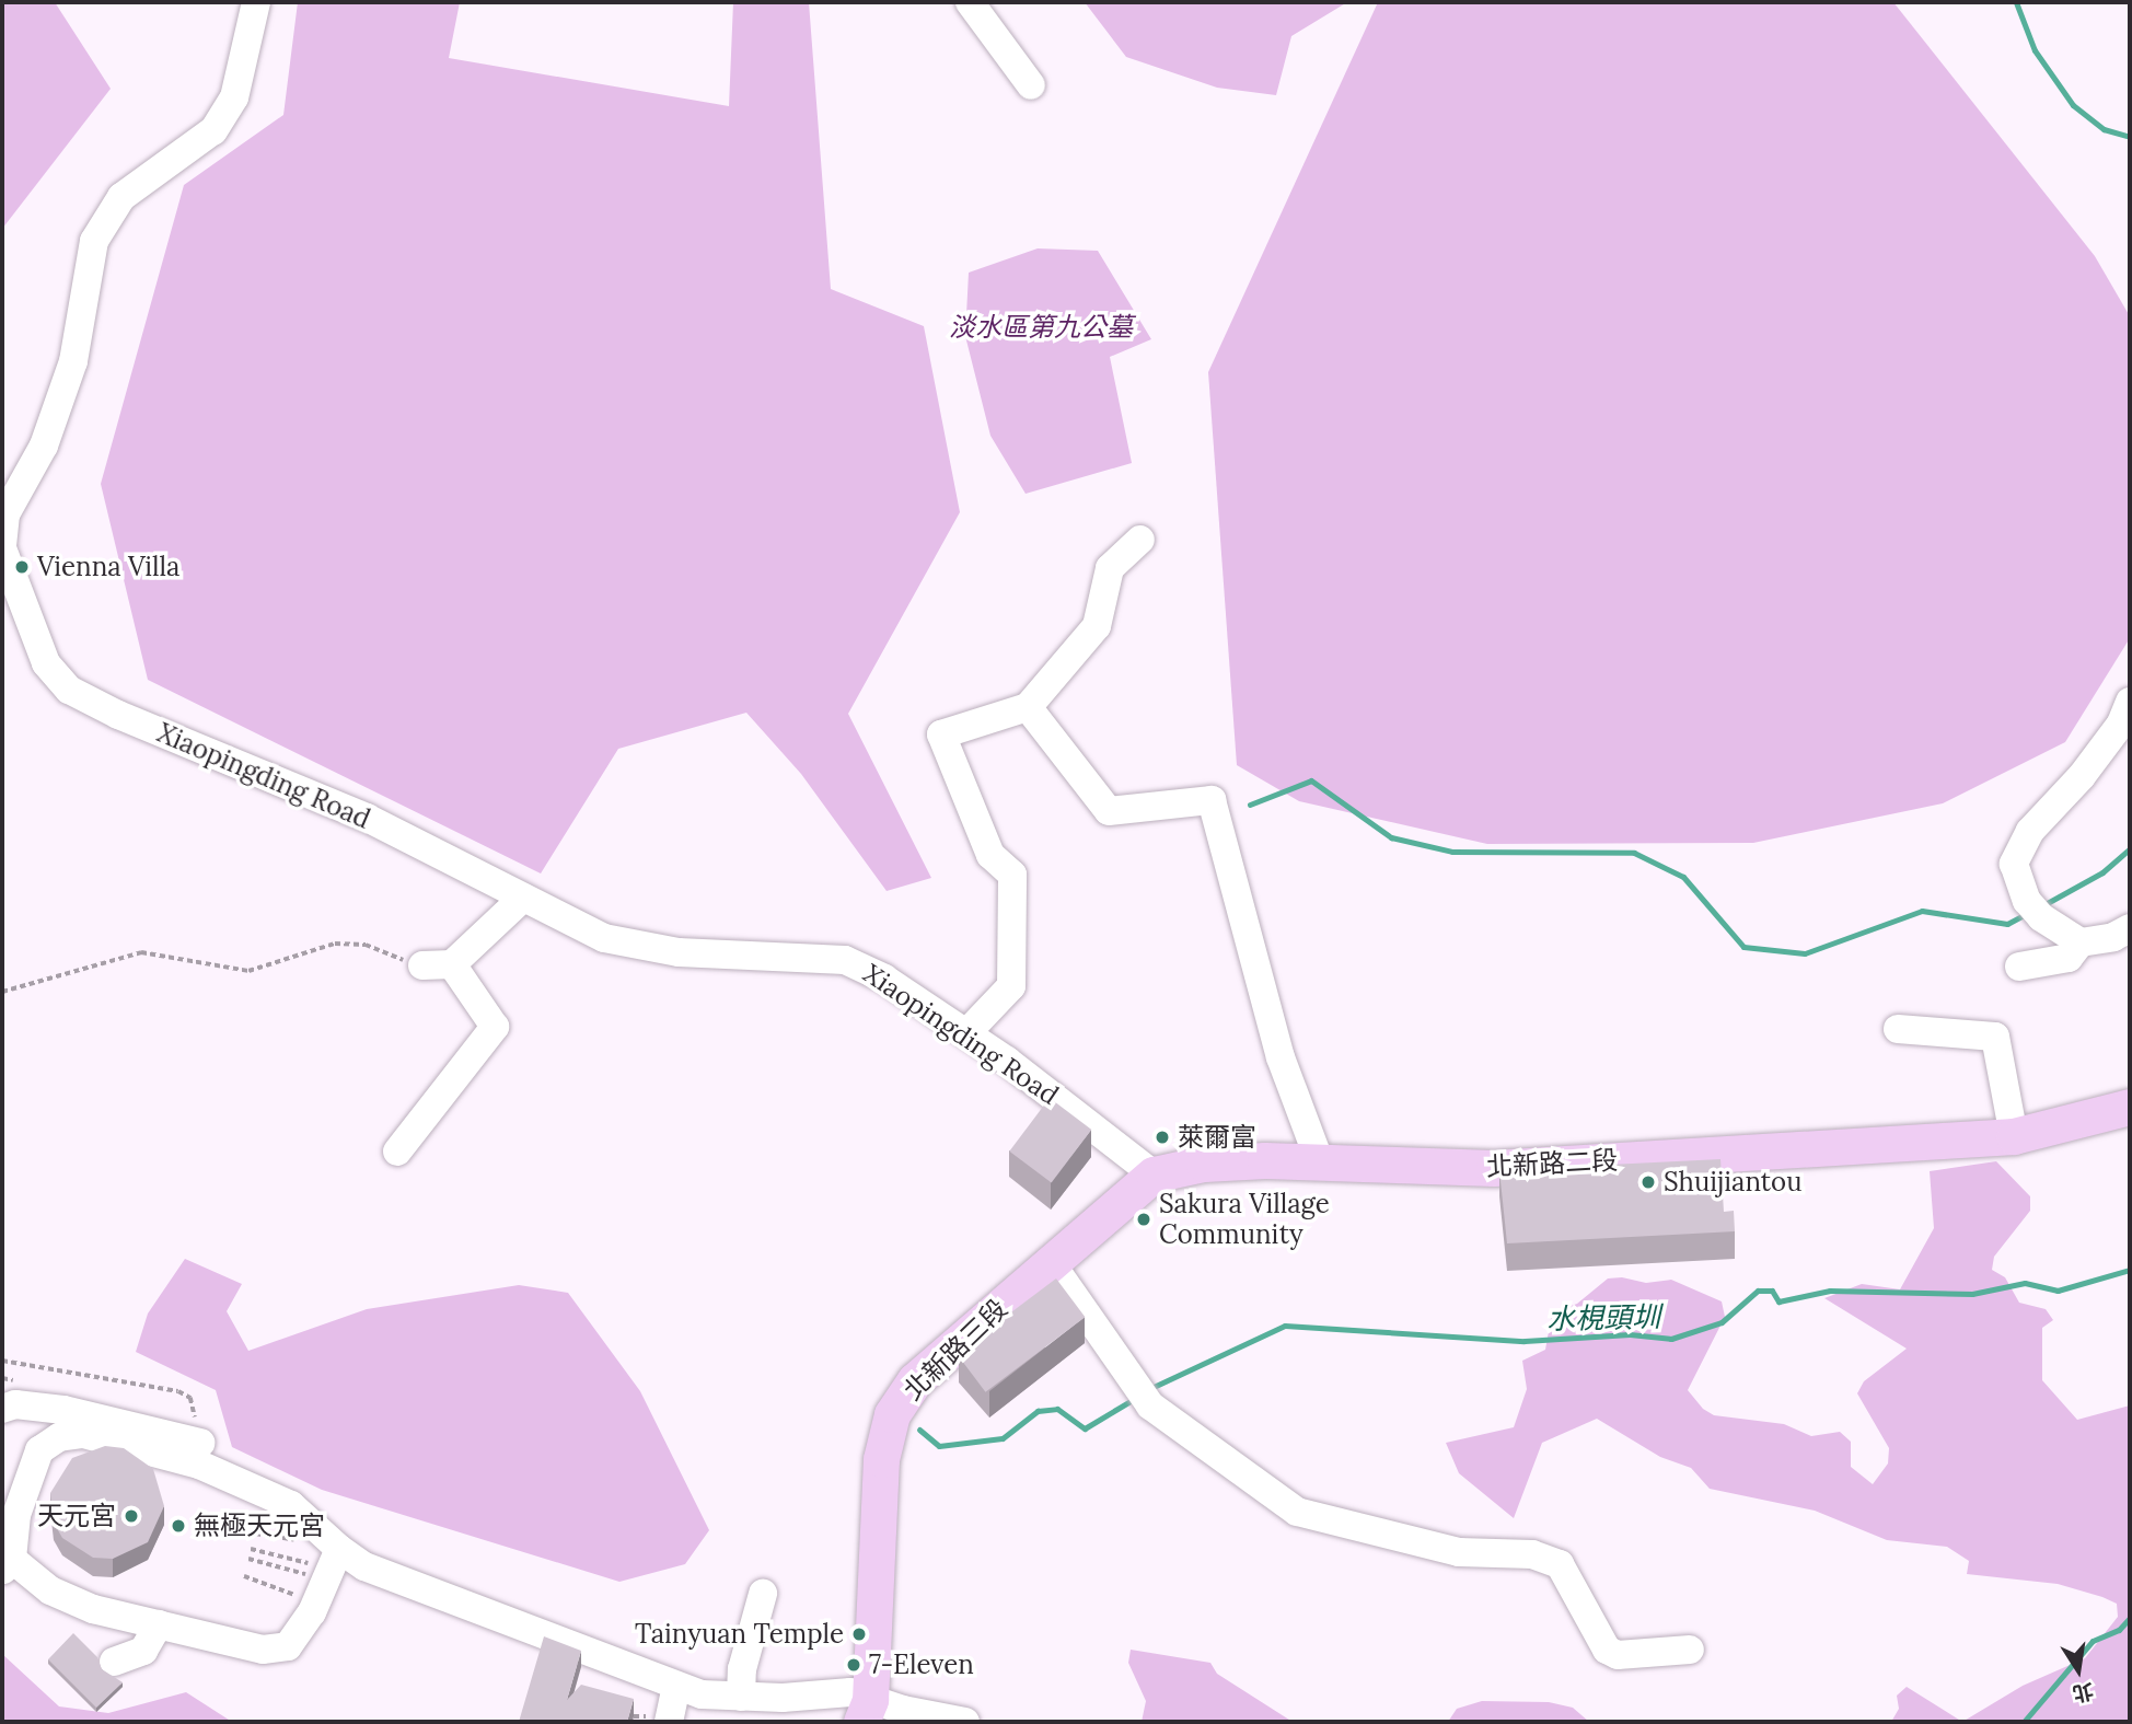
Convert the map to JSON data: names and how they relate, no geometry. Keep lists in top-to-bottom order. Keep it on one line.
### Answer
{"streets":{"main road":["北新路二段","北新路三段"],"street":["Xiaopingding Road"]},"crossings":[["Xiaopingding Road","北新路二段"],["Xiaopingding Road","北新路三段"],["北新路二段","北新路三段"]],"water":["水梘頭圳"],"parks":["淡水區第九公墓"],"places":["Vienna Villa","萊爾富","Shuijiantou","Sakura Village Community","天元宮","無極天元宮","Tainyuan Temple","7-Eleven"],"north":"bottom"}
